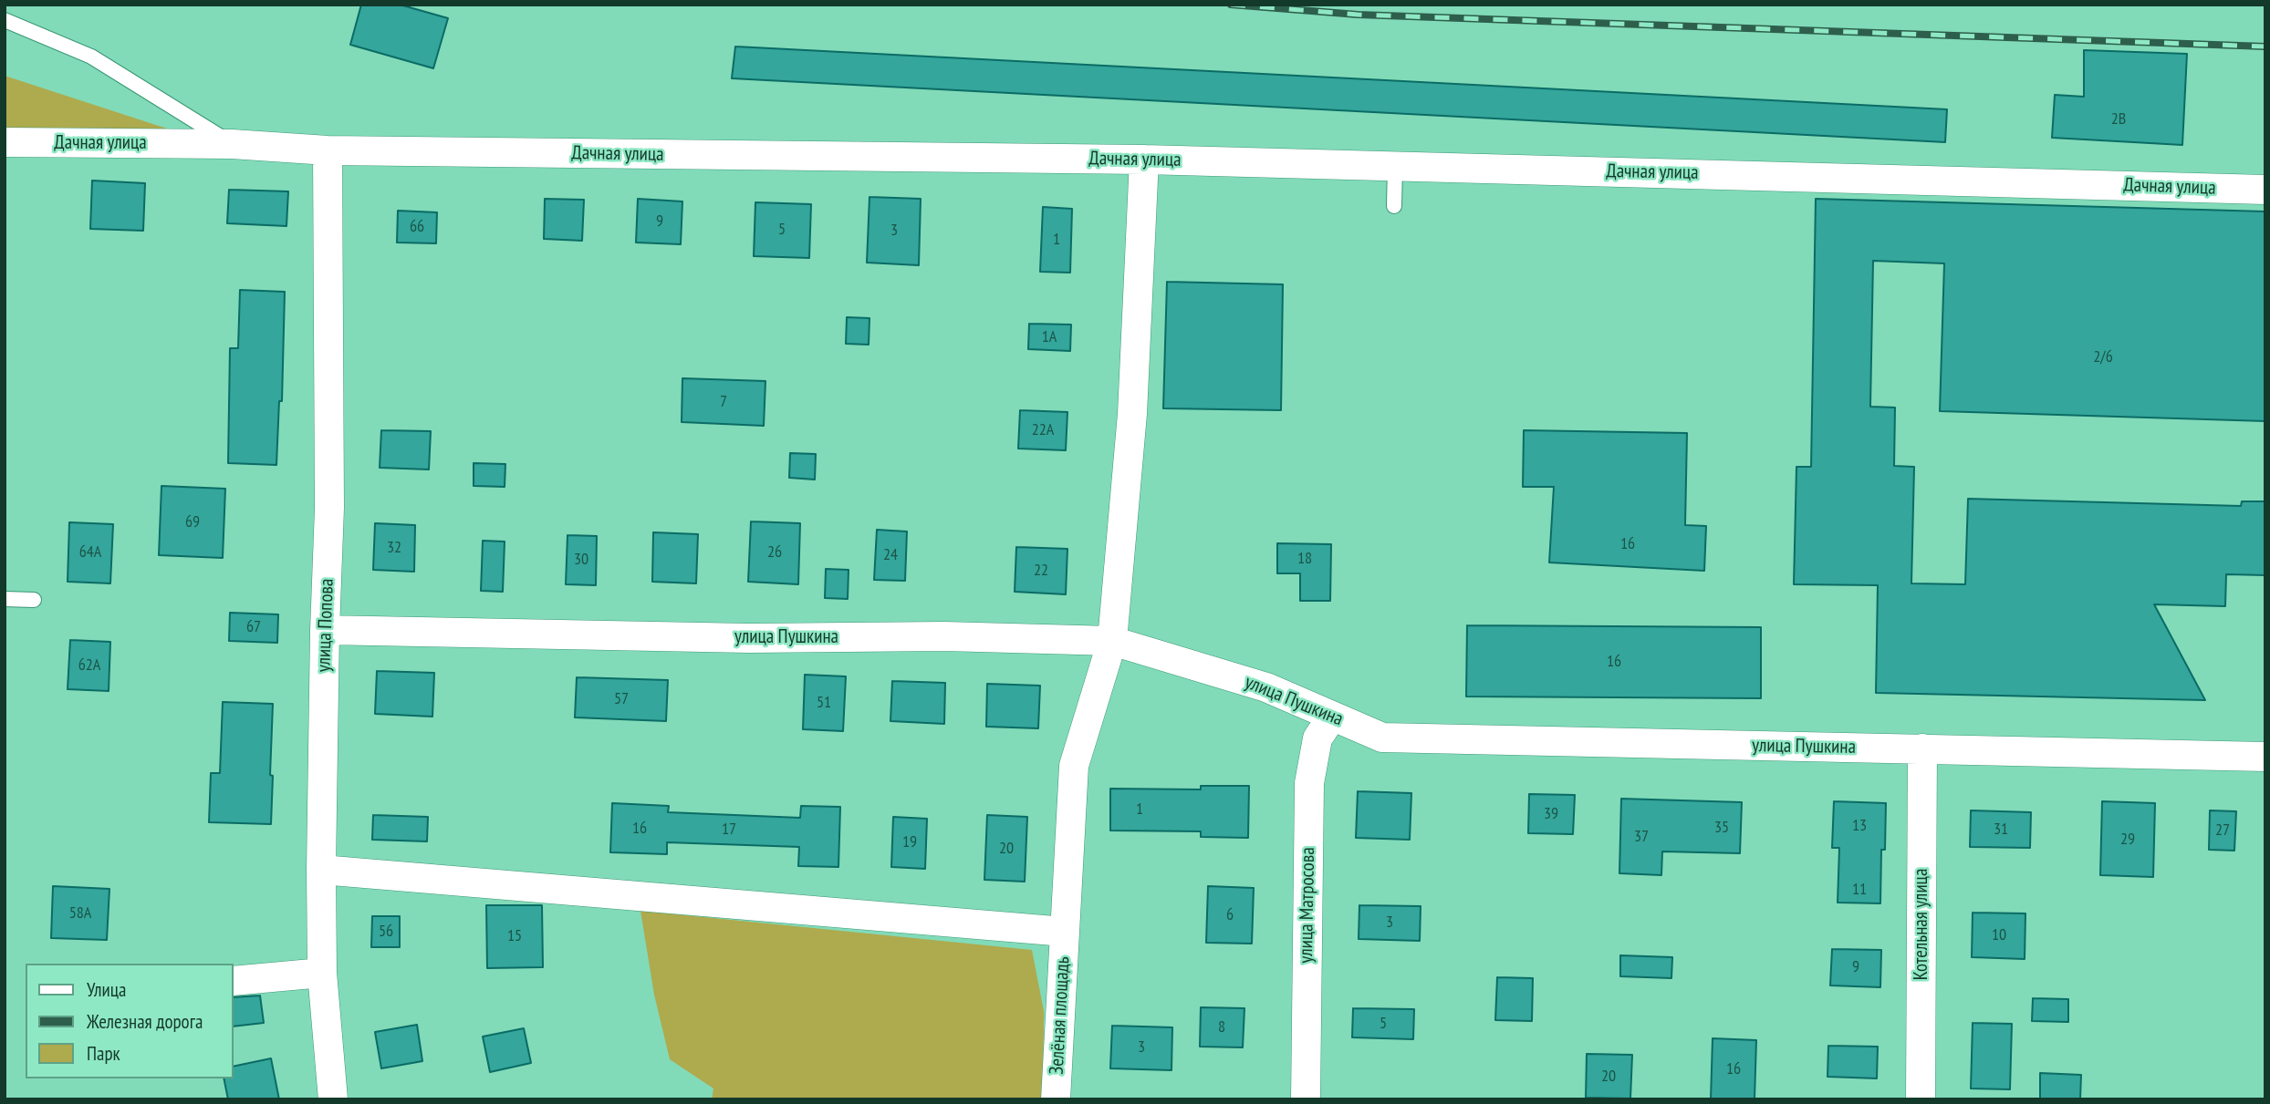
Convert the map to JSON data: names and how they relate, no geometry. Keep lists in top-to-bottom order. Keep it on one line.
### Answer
{"streets":{"street":["Дачная улица","улица Попова","улица Пушкина","улица Матросова","Котельная улица","Зелёная площадь"]},"crossings":[["Дачная улица","улица Попова"],["Дачная улица","Зелёная площадь"],["улица Попова","улица Пушкина"],["улица Пушкина","улица Матросова"],["улица Пушкина","Котельная улица"],["улица Пушкина","Зелёная площадь"]],"house_numbers":["2В","9","66","5","3","1","1А","2/6","7","22А","69","16","32","64А","26","24","18","30","22","67","16","62А","57","51","1","39","13","35","16","17","31","27","37","29","19","20","11","58А","6","3","56","10","15","9","5","8","3","16","20"],"legend":["Улица","Железная дорога","Парк"]}
